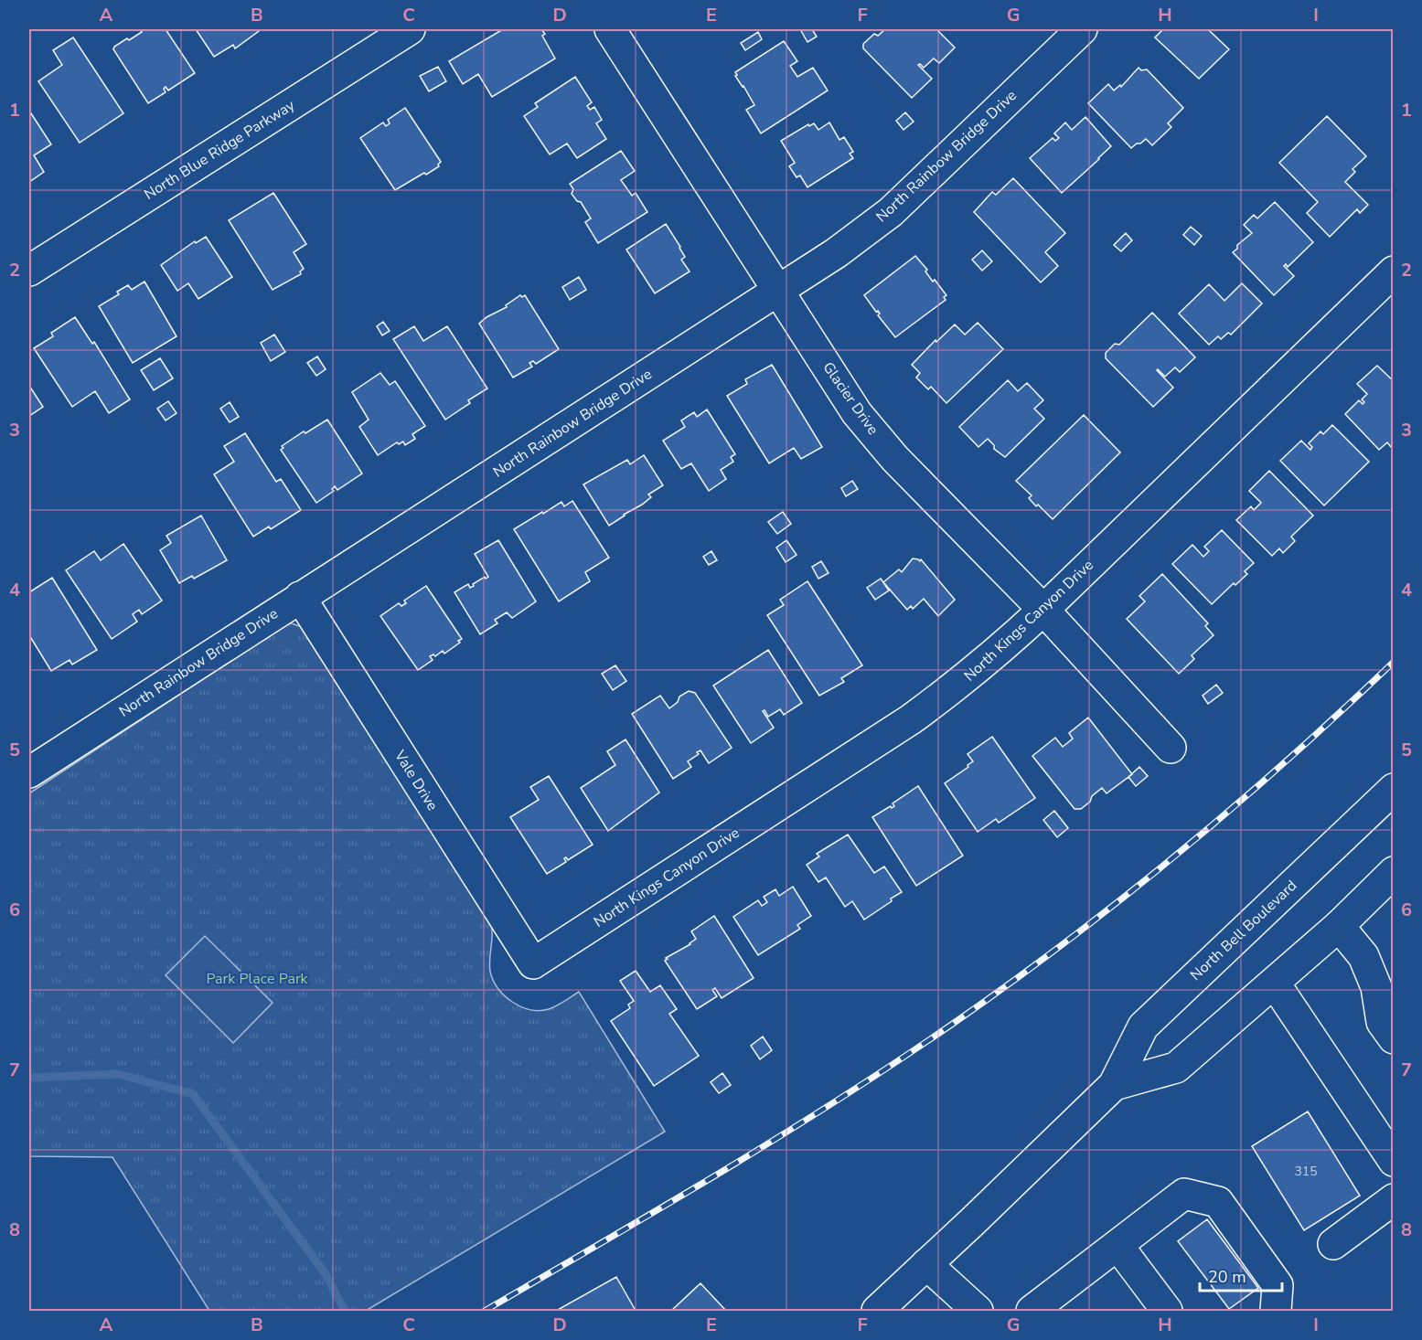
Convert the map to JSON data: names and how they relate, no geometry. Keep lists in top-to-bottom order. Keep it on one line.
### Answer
{"streets":{"street":["North Blue Ridge Parkway","North Rainbow Bridge Drive","Glacier Drive","North Kings Canyon Drive","Vale Drive","North Bell Boulevard"]},"crossings":[["North Rainbow Bridge Drive","Glacier Drive"],["North Rainbow Bridge Drive","Vale Drive"],["Glacier Drive","North Kings Canyon Drive"],["North Kings Canyon Drive","Vale Drive"]],"parks":["Park Place Park"],"house_numbers":["315"],"scale_bar":"20 m","grid":{"columns":["A","B","C","D","E","F","G","H","I"],"rows":["1","2","3","4","5","6","7","8"]}}
